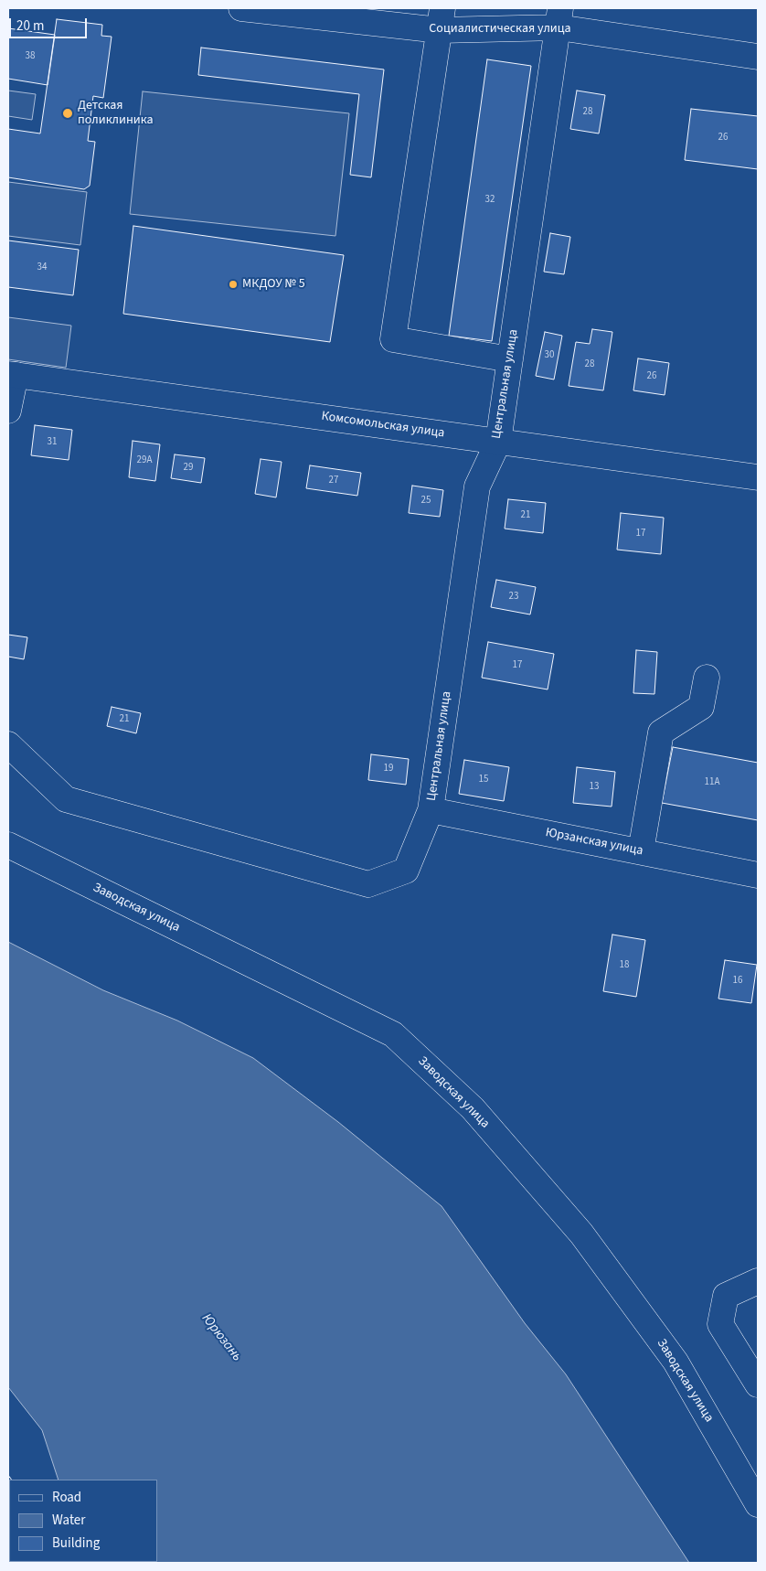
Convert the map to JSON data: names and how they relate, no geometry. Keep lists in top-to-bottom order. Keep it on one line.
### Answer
{"streets":{"street":["Социалистическая улица","Центральная улица","Комсомольская улица","Юрзанская улица","Заводская улица"]},"crossings":[["Социалистическая улица","Центральная улица"],["Центральная улица","Комсомольская улица"],["Центральная улица","Юрзанская улица"]],"water":["Юрюзань"],"places":["Детская поликлиника","МКДОУ № 5"],"house_numbers":["38","28","26","32","34","30","28","26","31","29А","29","27","25","21","17","23","17","21","19","15","11А","13","18","16"],"legend":["Road","Water","Building"],"scale_bar":"20 m"}
